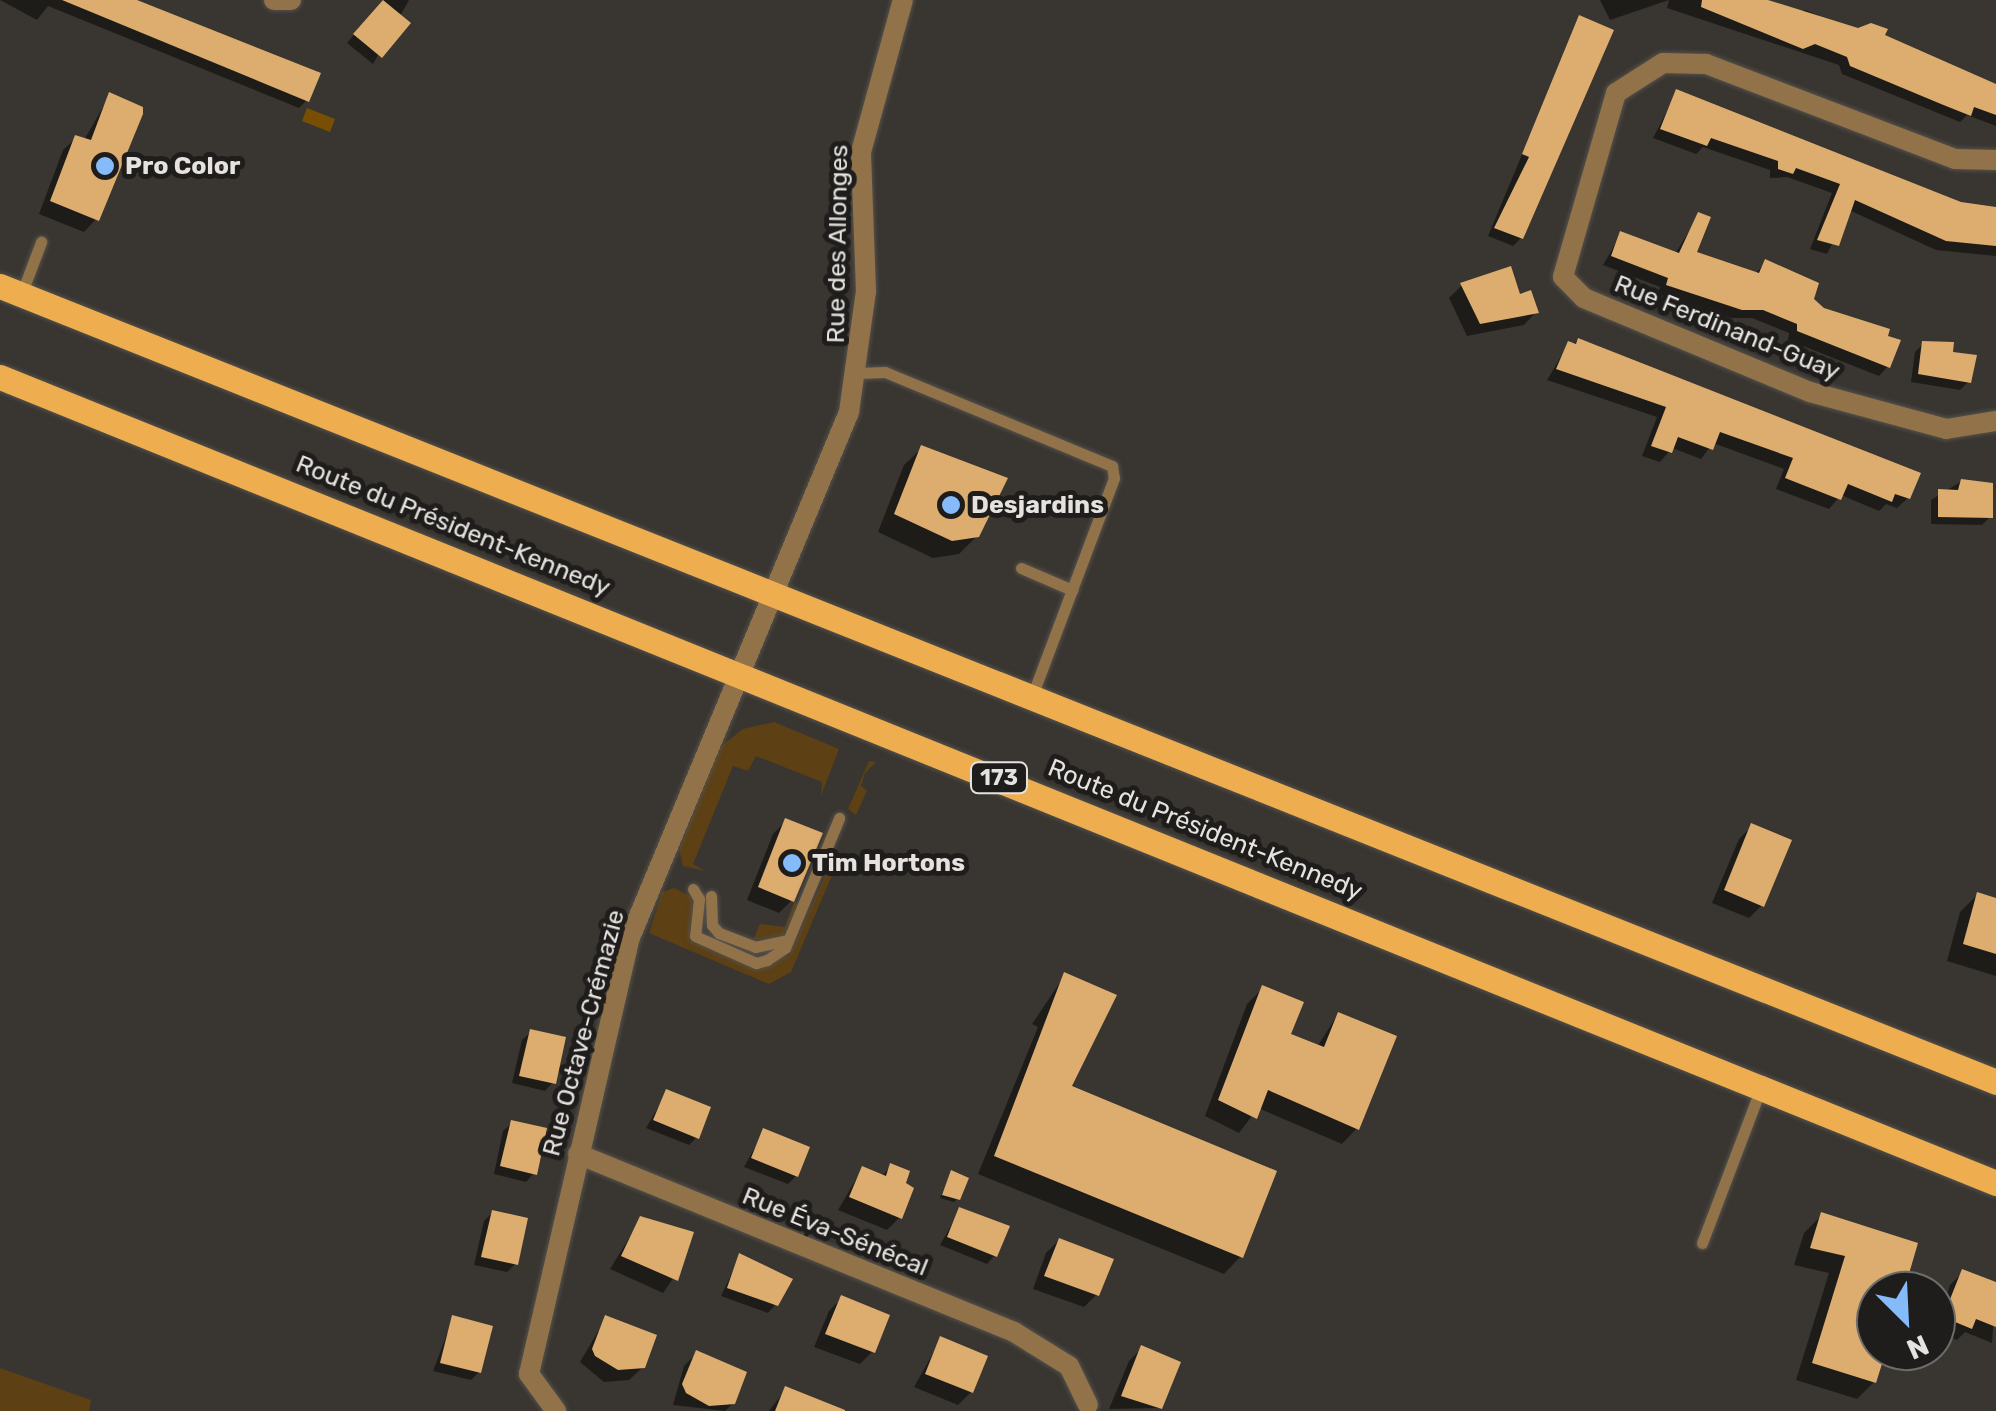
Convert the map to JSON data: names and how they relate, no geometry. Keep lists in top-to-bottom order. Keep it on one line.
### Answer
{"streets":{"main road":["Route du Président-Kennedy","173"],"street":["Rue des Allonges","Rue Ferdinand-Guay","Rue Octave-Crémazie","Rue Éva-Sénécal"]},"crossings":[["Rue des Allonges","Route du Président-Kennedy"],["Rue des Allonges","Rue Octave-Crémazie"],["Route du Président-Kennedy","Rue Octave-Crémazie"],["Rue Octave-Crémazie","Rue Éva-Sénécal"]],"places":["Pro Color","Desjardins","Tim Hortons"],"north":"bottom right"}
